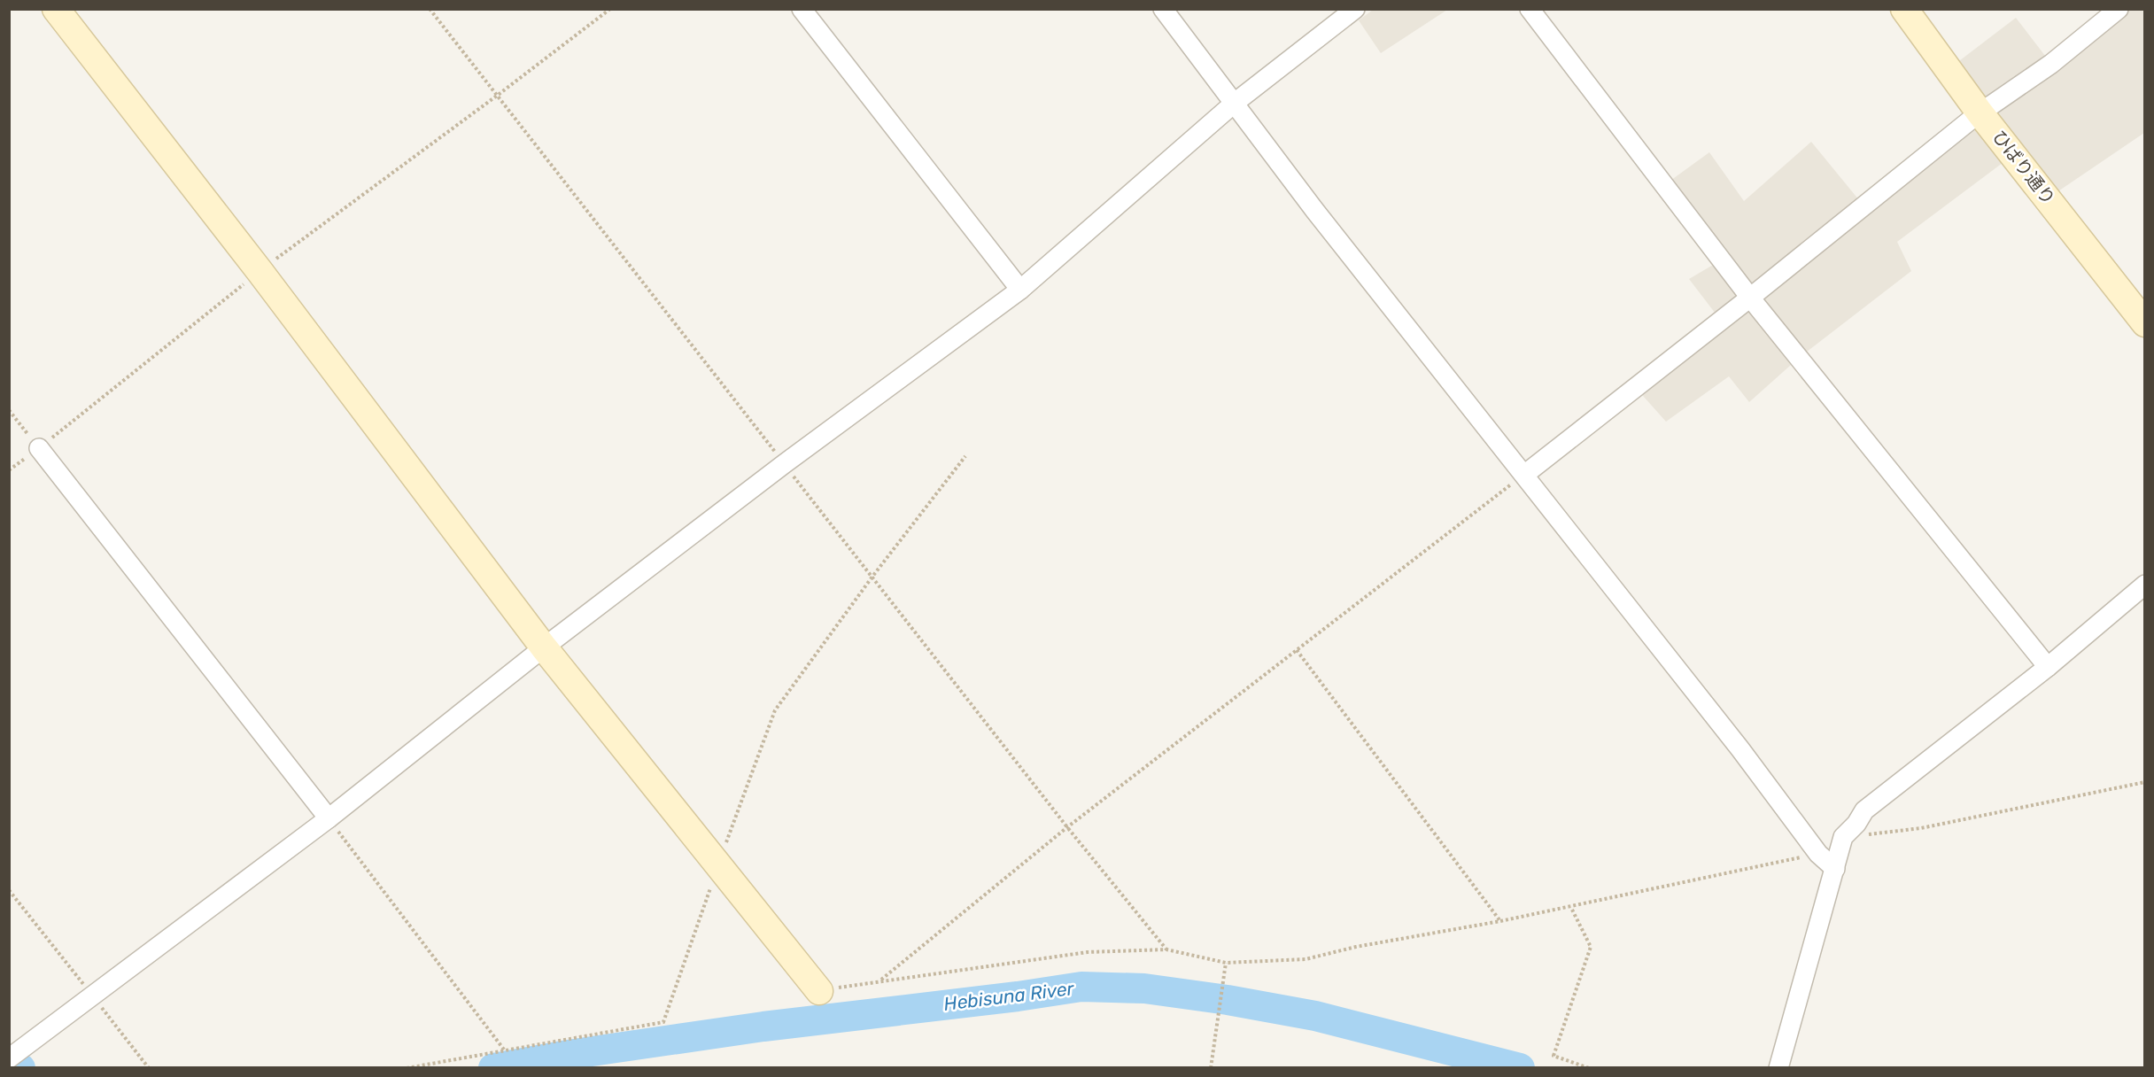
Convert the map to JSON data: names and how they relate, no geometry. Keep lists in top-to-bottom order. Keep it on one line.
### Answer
{"streets":{"street":["ひばり通り"]},"water":["Hebisuna River"]}
